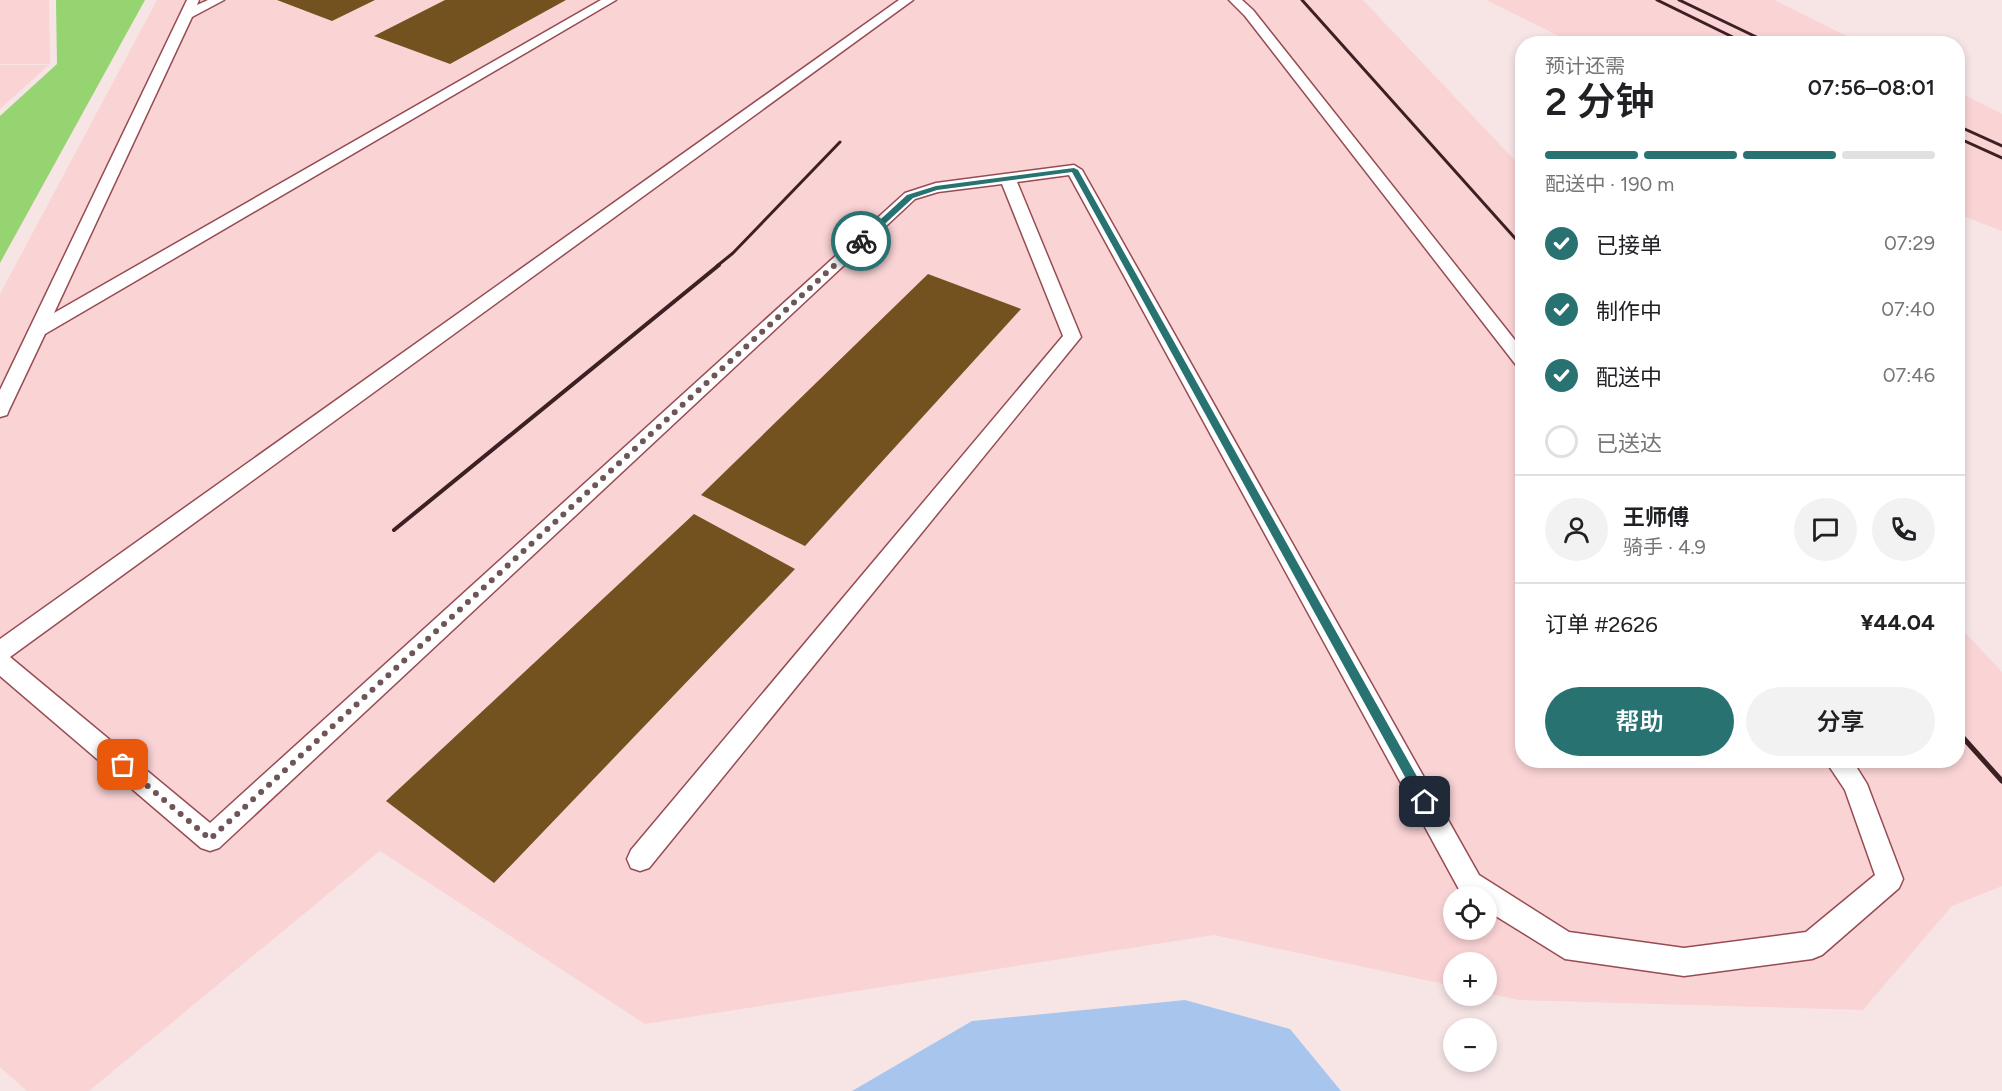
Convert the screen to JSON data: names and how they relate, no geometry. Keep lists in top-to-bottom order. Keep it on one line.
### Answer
{"page":{"heading":["2 分钟","预计还需","07:56–08:01"],"panel":["王师傅","骑手 · 4.9","订单 #2626","¥44.04"],"bar":"配送中 · 190 m","list":[["已接单","07:29"],["制作中","07:40"],["配送中","07:46"],"已送达"],"buttons":["帮助","分享"],"map_buttons":["+","−"]}}
